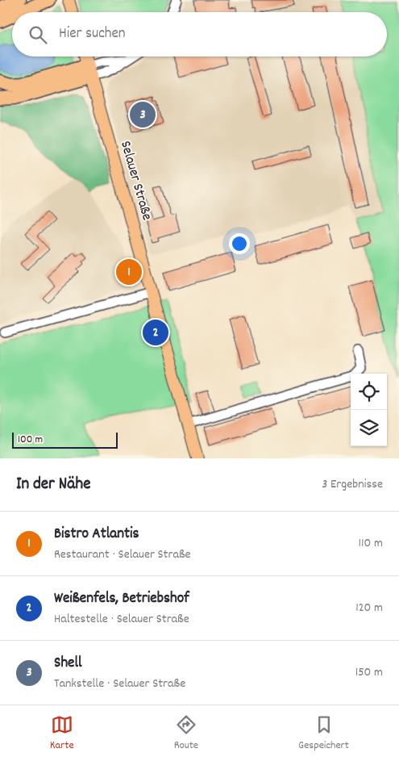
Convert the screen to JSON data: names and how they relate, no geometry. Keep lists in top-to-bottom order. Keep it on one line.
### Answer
{"streets":{"main road":["Selauer Straße"]},"scale_bar":"100 m","page":{"search":"Hier suchen","pins":["3","1","2"],"scale":"100 m","heading":["In der Nähe","3 Ergebnisse"],"list":[{"mark":"1","name":"Bistro Atlantis","note":"Restaurant · Selauer Straße","value":"110 m"},{"mark":"2","name":"Weißenfels, Betriebshof","note":"Haltestelle · Selauer Straße","value":"120 m"},{"mark":"3","name":"Shell","note":"Tankstelle · Selauer Straße","value":"150 m"}],"nav":["Karte","Route","Gespeichert"]}}
